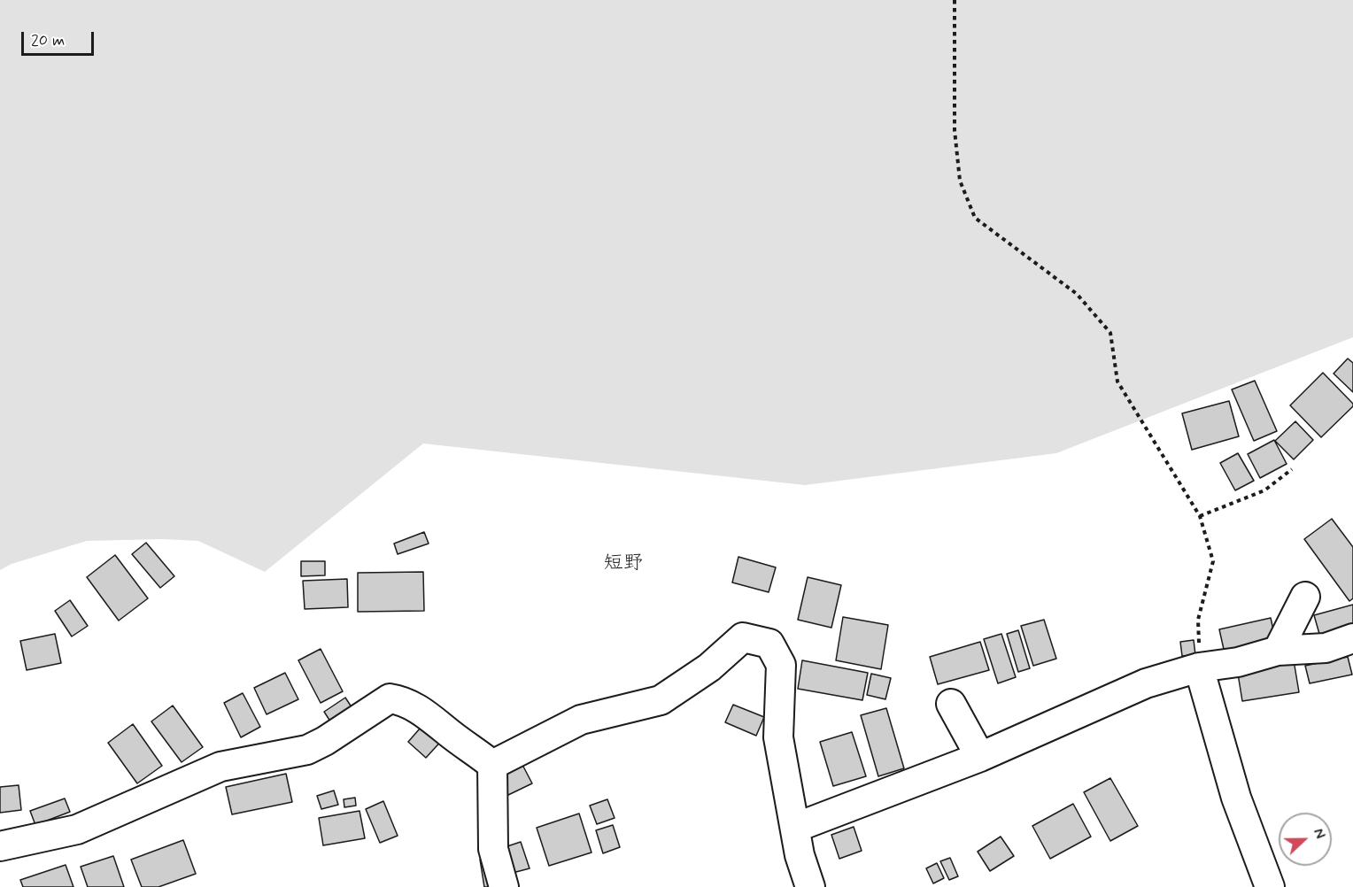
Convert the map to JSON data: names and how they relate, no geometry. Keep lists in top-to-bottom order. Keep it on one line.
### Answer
{"districts":["短野"],"scale_bar":"20 m","north":"right"}
